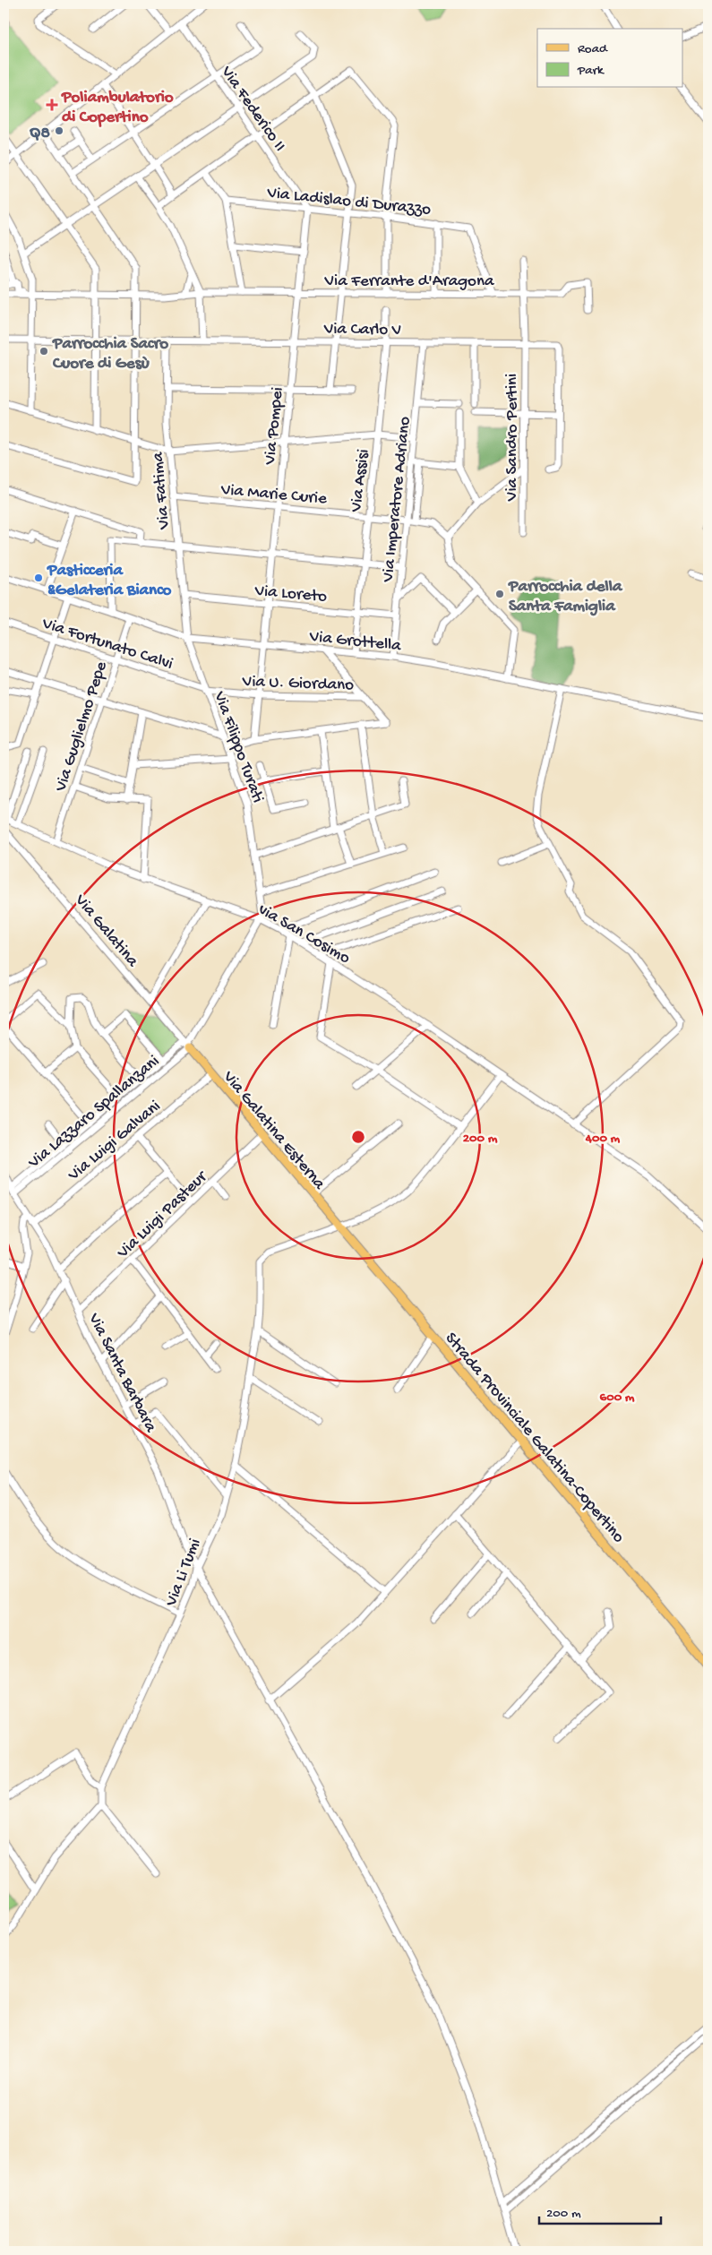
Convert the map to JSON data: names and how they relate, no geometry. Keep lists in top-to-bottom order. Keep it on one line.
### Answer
{"streets":{"main road":["Via Galatina Esterna","Strada Provinciale Galatina-Copertino"],"street":["Via Federico II","Via Ladislao di Durazzo","Via Ferrante d'Aragona","Via Carlo V","Via Pompei","Via Sandro Pertini","Via Assisi","Via Fatima","Via Marie Curie","Via Imperatore Adriano","Via Loreto","Via Grottella","Via Fortunato Calvi","Via U. Giordano","Via Guglielmo Pepe","Via Filippo Turati","Via Galatina","via San Cosimo","Via Lazzaro Spallanzani","Via Luigi Galvani","Via Luigi Pasteur","Via Santa Barbara","Via Li Tumi"]},"crossings":[["Via Federico II","Via Ladislao di Durazzo"],["Via Federico II","Via Pompei"],["Via Ladislao di Durazzo","Via Ferrante d'Aragona"],["Via Ladislao di Durazzo","Via Pompei"],["Via Ferrante d'Aragona","Via Pompei"],["Via Ferrante d'Aragona","Via Sandro Pertini"],["Via Carlo V","Via Pompei"],["Via Carlo V","Via Sandro Pertini"],["Via Carlo V","Via Assisi"],["Via Carlo V","Via Fatima"],["Via Carlo V","Via Imperatore Adriano"],["Via Pompei","Via Marie Curie"],["Via Pompei","Via Loreto"],["Via Pompei","Via Grottella"],["Via Pompei","Via U. Giordano"],["Via Assisi","Via Marie Curie"],["Via Assisi","Via Loreto"],["Via Assisi","Via Grottella"],["Via Fatima","Via Marie Curie"],["Via Fatima","Via Loreto"],["Via Fatima","Via Grottella"],["Via Fatima","Via Filippo Turati"],["Via Marie Curie","Via Imperatore Adriano"],["Via Imperatore Adriano","Via Loreto"],["Via Imperatore Adriano","Via Grottella"],["Via Grottella","Via Guglielmo Pepe"],["Via Grottella","Via Filippo Turati"],["Via Fortunato Calvi","Via U. Giordano"],["Via Fortunato Calvi","Via Guglielmo Pepe"],["Via Fortunato Calvi","Via Filippo Turati"],["Via U. Giordano","Via Filippo Turati"],["Via Guglielmo Pepe","via San Cosimo"],["Via Filippo Turati","via San Cosimo"],["Via Galatina","Via Lazzaro Spallanzani"],["Via Galatina","Via Galatina Esterna"],["Via Lazzaro Spallanzani","Via Galatina Esterna"],["Via Lazzaro Spallanzani","Via Santa Barbara"],["Via Galatina Esterna","Via Luigi Galvani"],["Via Galatina Esterna","Via Luigi Pasteur"],["Via Galatina Esterna","Strada Provinciale Galatina-Copertino"],["Via Galatina Esterna","Via Li Tumi"],["Via Luigi Galvani","Via Santa Barbara"],["Via Luigi Pasteur","Via Santa Barbara"],["Via Santa Barbara","Via Li Tumi"],["Strada Provinciale Galatina-Copertino","Via Li Tumi"]],"places":{"health":["Poliambulatorio di Copertino"],"other":["Q8","Parrocchia Sacro Cuore di Gesù","Pasticceria &Gelateria Bianco","Parrocchia della Santa Famiglia"]},"legend":["Road","Park"],"scale_bar":"200 m","rings":["200 m","400 m","600 m"]}
